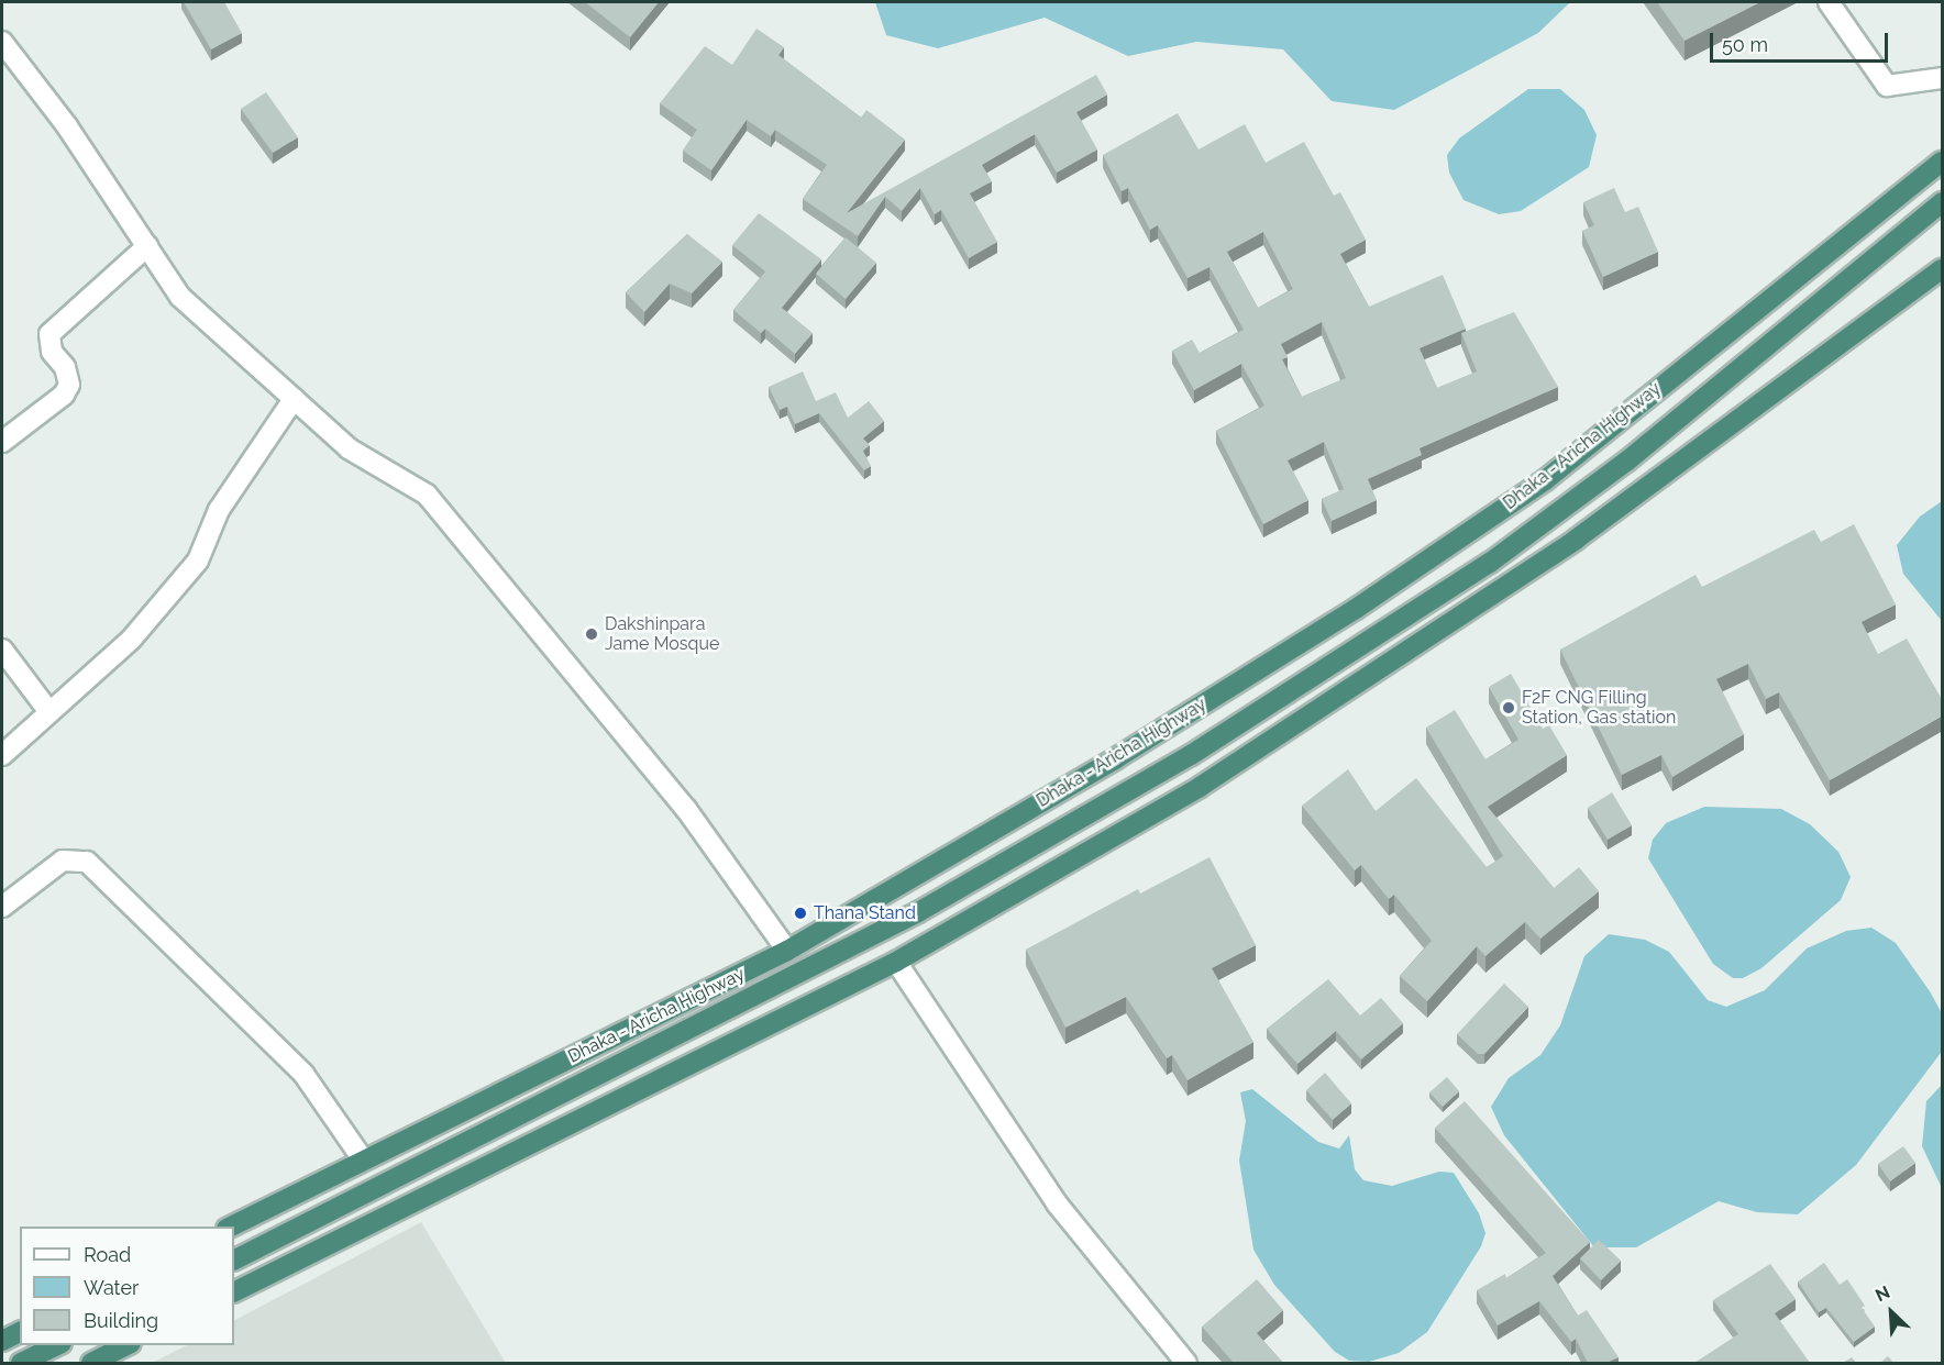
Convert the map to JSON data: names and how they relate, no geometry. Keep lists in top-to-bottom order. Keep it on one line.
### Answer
{"streets":{"highway":["Dhaka - Aricha Highway"]},"places":["Dakshinpara Jame Mosque","F2F CNG Filling Station, Gas station","Thana Stand"],"legend":["Road","Water","Building"],"scale_bar":"50 m","north":"top left"}
